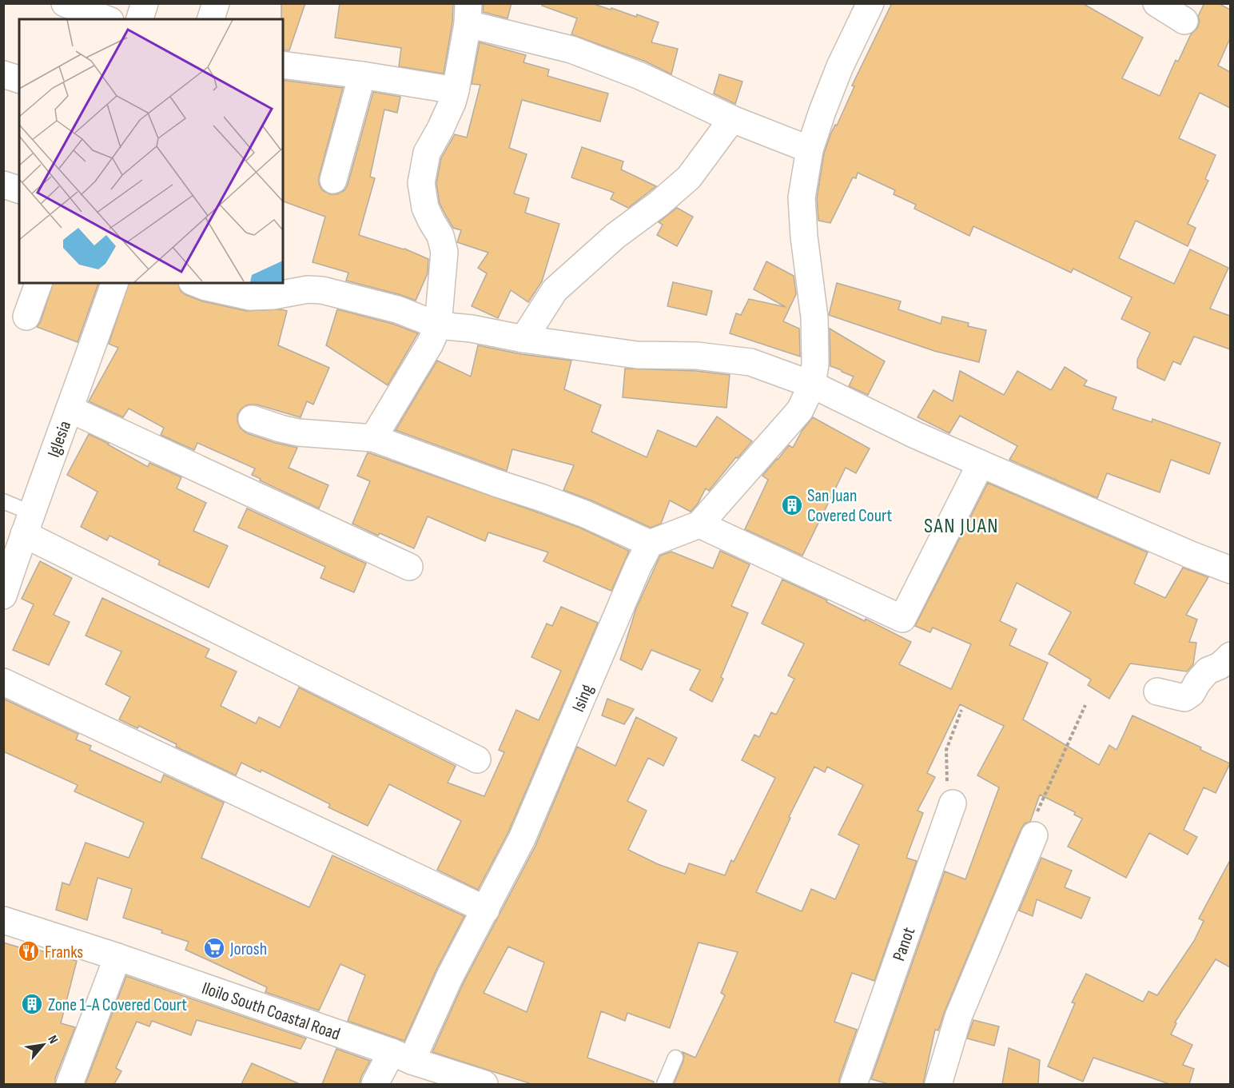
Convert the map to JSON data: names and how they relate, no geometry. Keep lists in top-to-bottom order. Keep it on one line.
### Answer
{"streets":{"street":["Iglesia","Ising","Panot","Iloilo South Coastal Road"]},"crossings":[["Ising","Iloilo South Coastal Road"]],"districts":["SAN JUAN"],"places":{"building":["San Juan Covered Court","Zone 1-A Covered Court"],"supermarket":["Jorosh"],"restaurant":["Franks"]},"north":"top right"}
